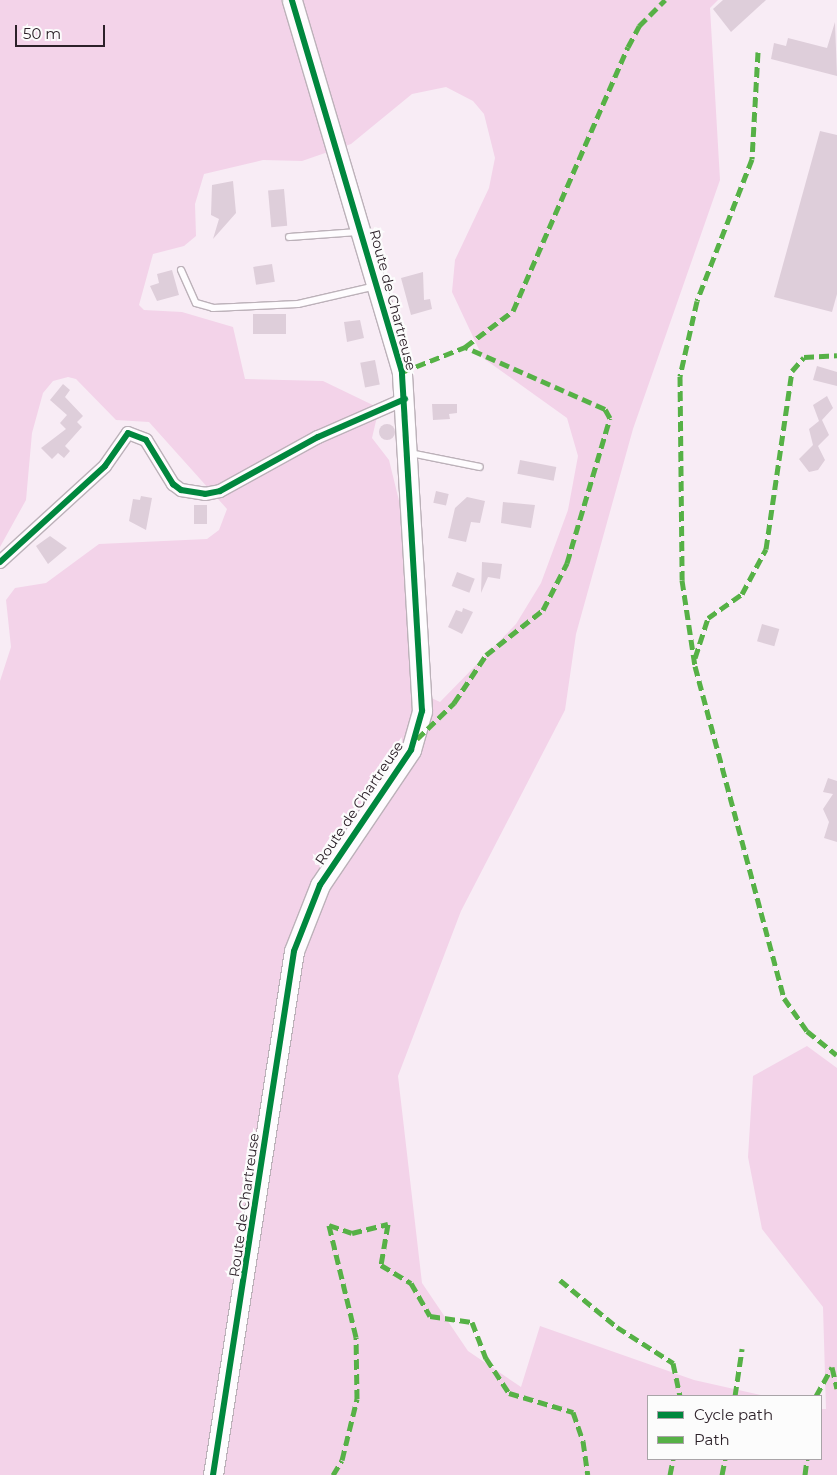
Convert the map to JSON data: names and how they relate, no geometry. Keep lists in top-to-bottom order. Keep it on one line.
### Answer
{"streets":{"main road":["Route de Chartreuse"]},"legend":["Cycle path","Path"],"scale_bar":"50 m"}
